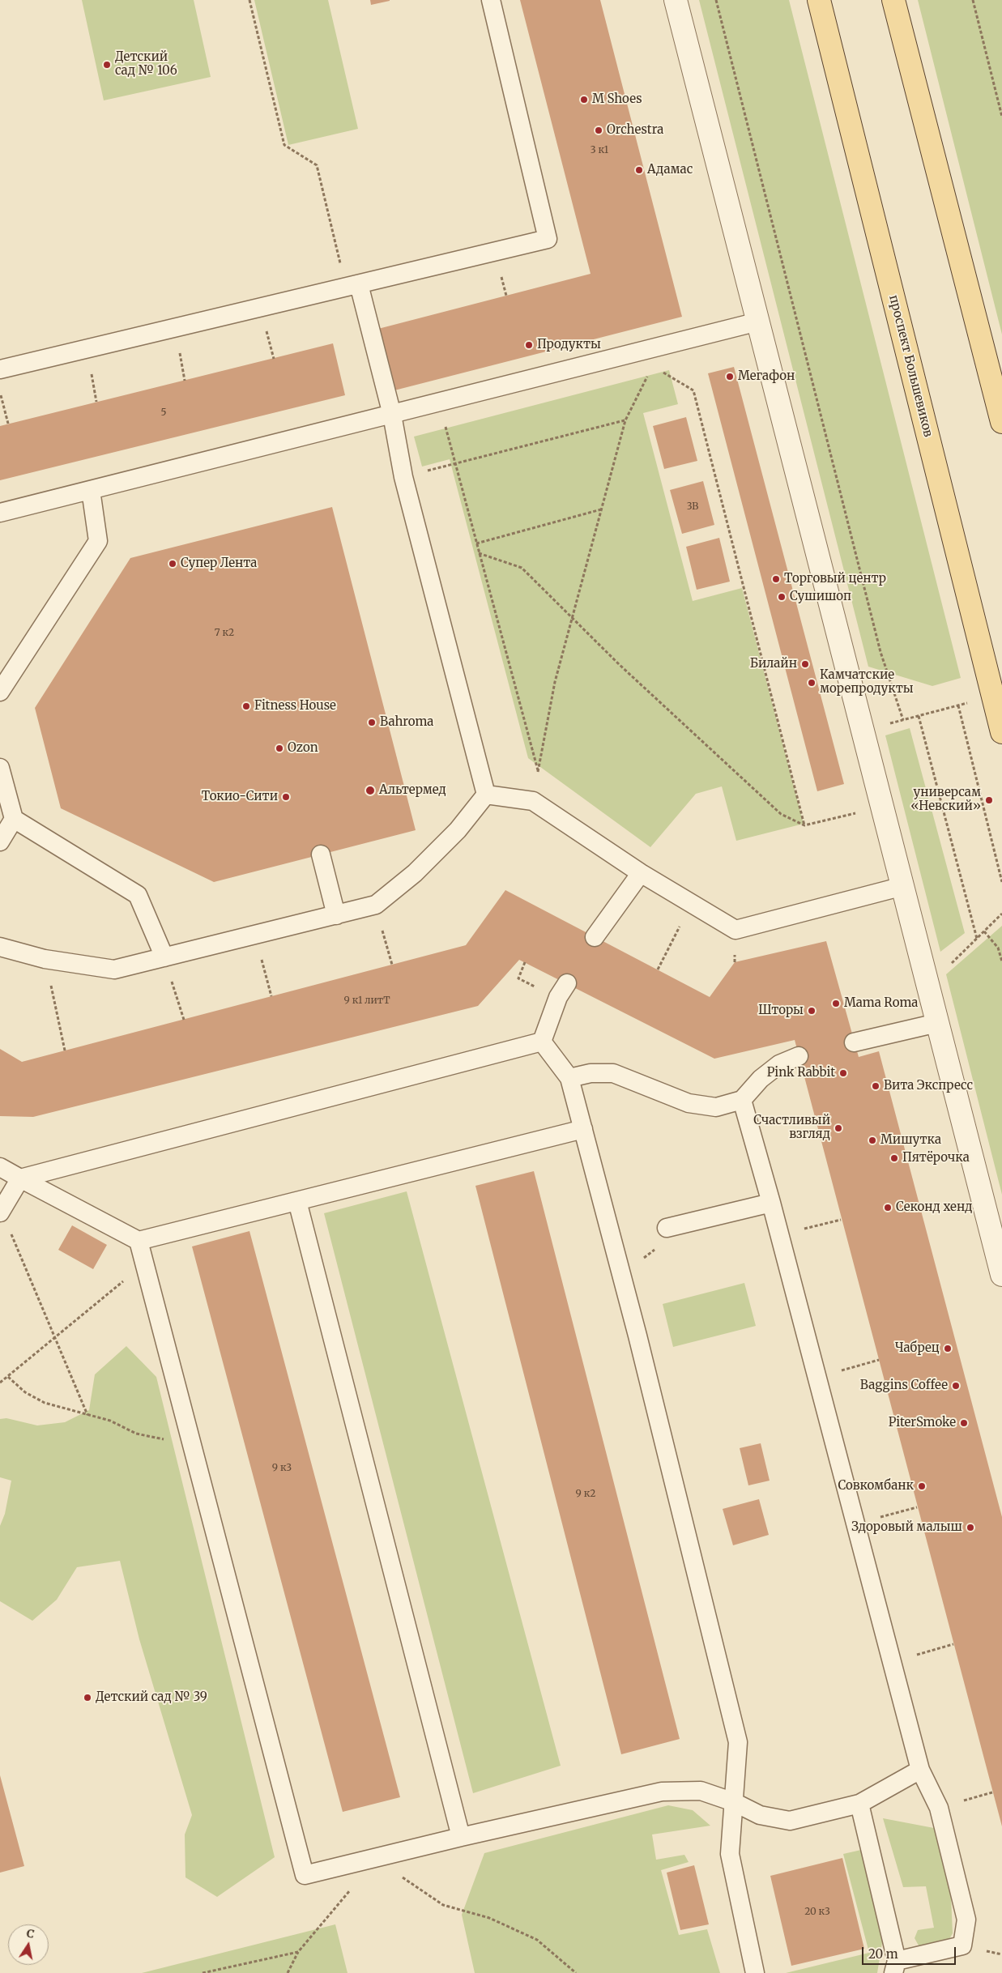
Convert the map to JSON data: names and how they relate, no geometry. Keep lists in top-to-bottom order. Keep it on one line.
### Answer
{"streets":{"main road":["проспект Большевиков"]},"places":["Детский сад № 106","M Shoes","Orchestra","Адамас","Продукты","Мегафон","Супер Лента","Торговый центр","Сушишоп","Билайн","Камчатские морепродукты","Fitness House","Bahroma","Ozon","Альтермед","Токио-Сити","универсам «Невский»","Mama Roma","Шторы","Pink Rabbit","Вита Экспресс","Счастливый взгляд","Мишутка","Пятёрочка","Секонд хенд","Чабрец","Baggins Coffee","PiterSmoke","Совкомбанк","Здоровый малыш","Детский сад № 39"],"house_numbers":["3 к1","5","3В","7 к2","9 к1 литТ","9 к3","9 к2","20 к3"],"scale_bar":"20 m","north":"top"}
